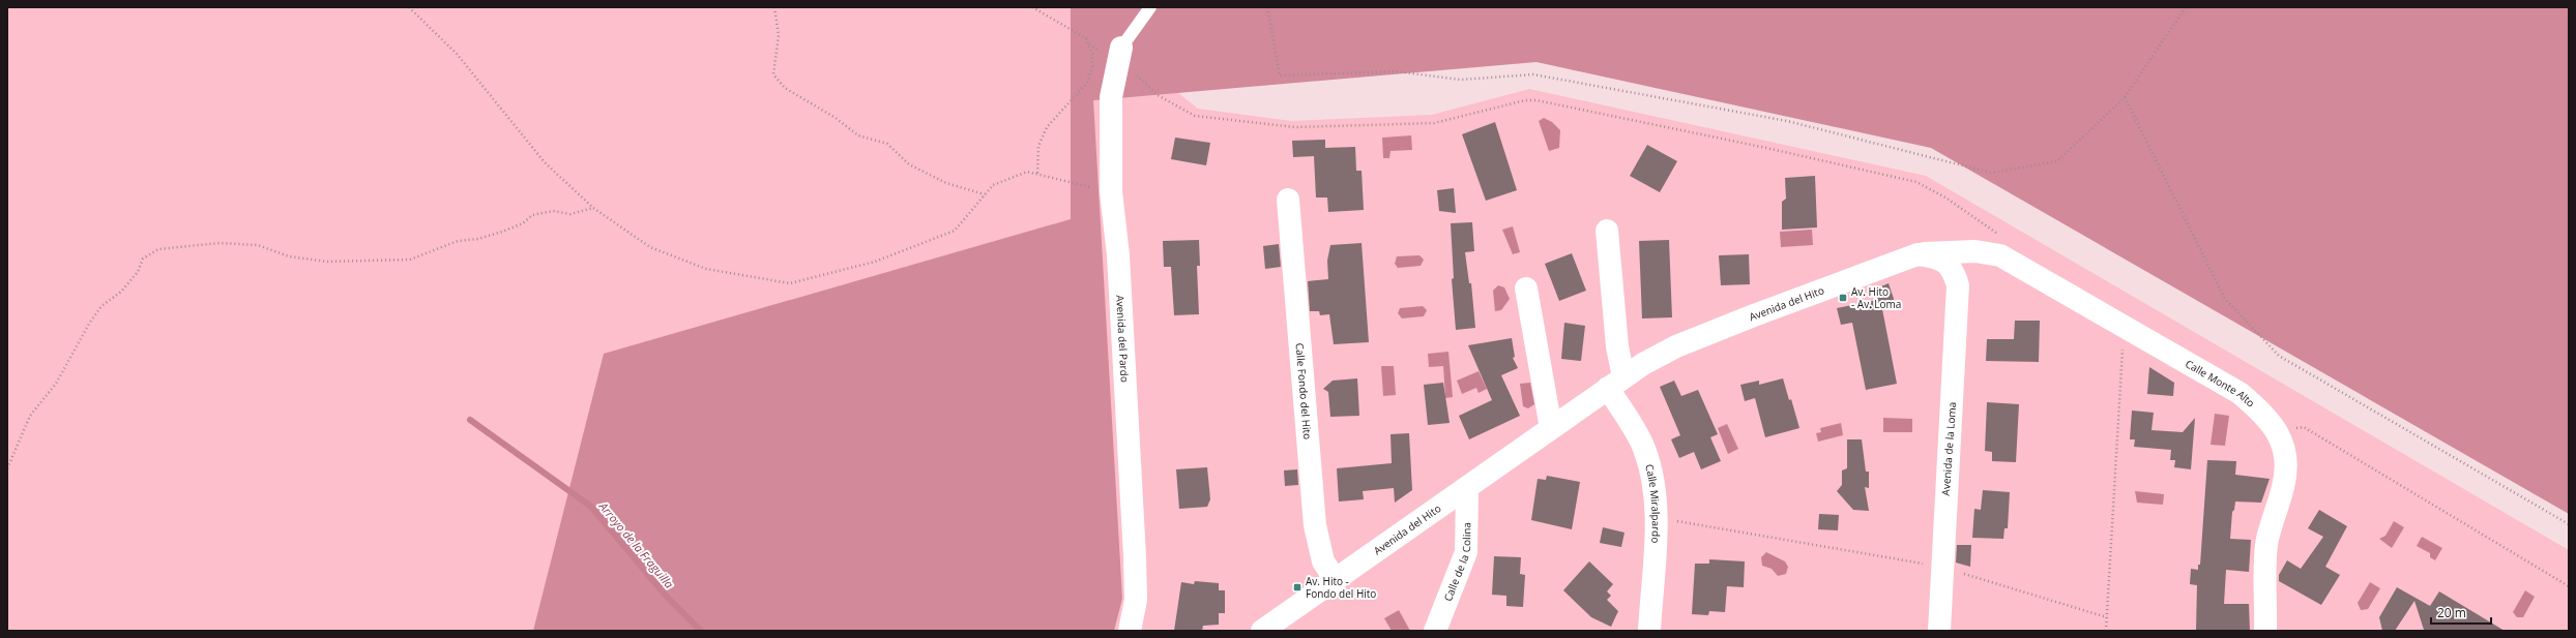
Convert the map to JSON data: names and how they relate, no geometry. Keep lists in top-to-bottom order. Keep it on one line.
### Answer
{"streets":{"street":["Avenida del Hito","Avenida del Pardo","Calle Monte Alto","Calle Fondo del Hito","Avenida de la Loma","Calle Miralpardo","Calle de la Colina"]},"crossings":[["Avenida del Hito","Calle Monte Alto"],["Avenida del Hito","Calle Fondo del Hito"],["Avenida del Hito","Avenida de la Loma"],["Avenida del Hito","Calle Miralpardo"],["Avenida del Hito","Calle de la Colina"]],"water":["Arroyo de la Fraguilla"],"places":{"transit":["Av. Hito - Av. Loma","Av. Hito - Fondo del Hito"]},"scale_bar":"20 m"}
